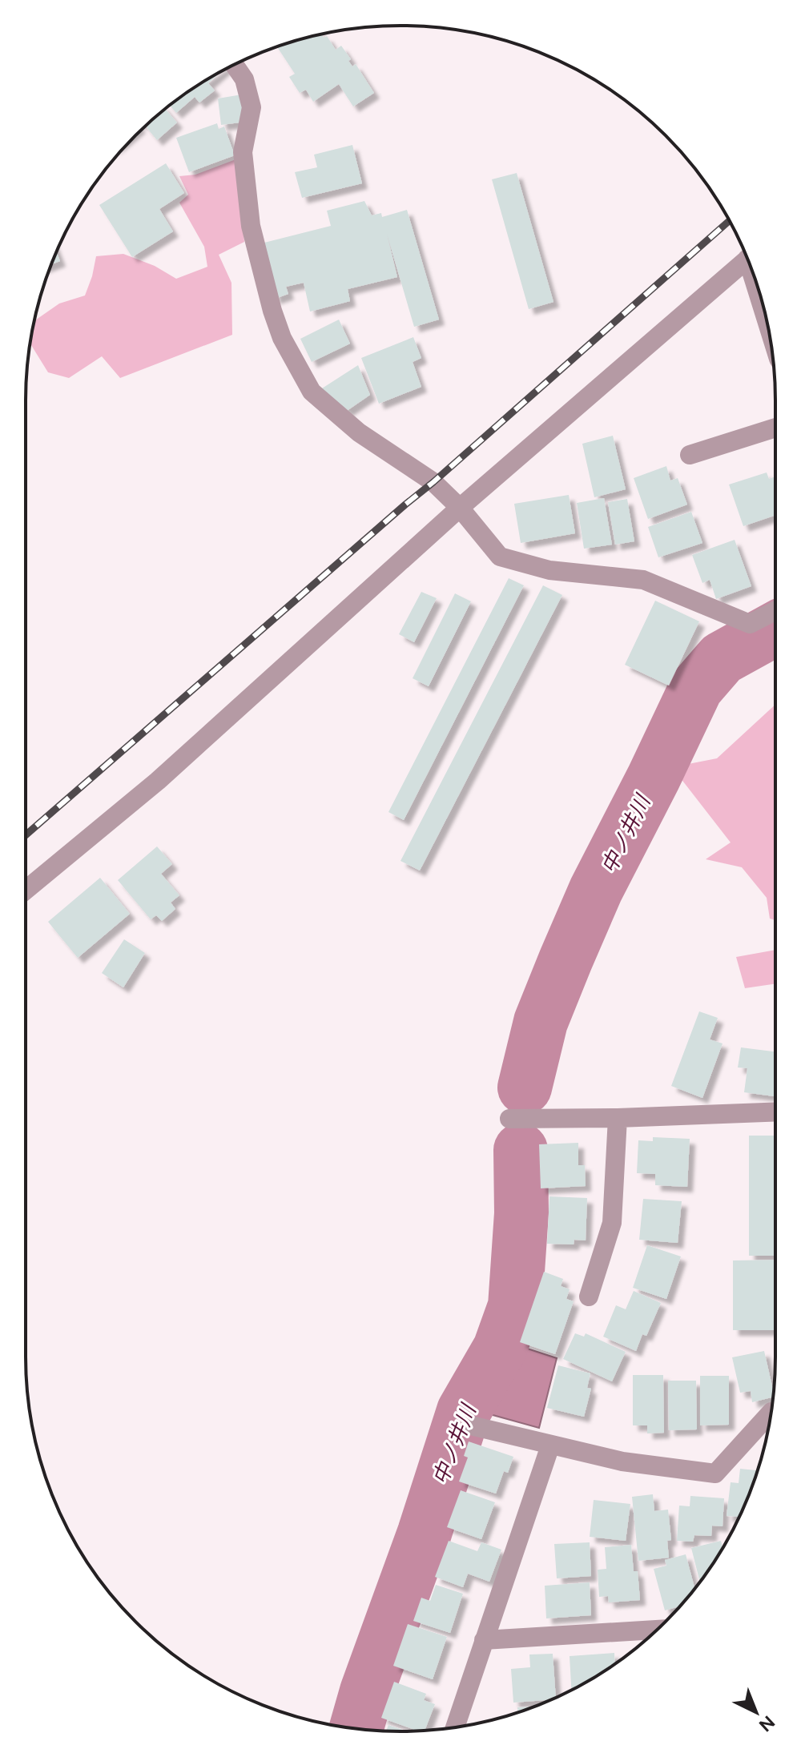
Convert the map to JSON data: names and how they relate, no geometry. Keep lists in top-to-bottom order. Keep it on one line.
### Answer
{"water":["中ノ井川"],"north":"bottom right"}
